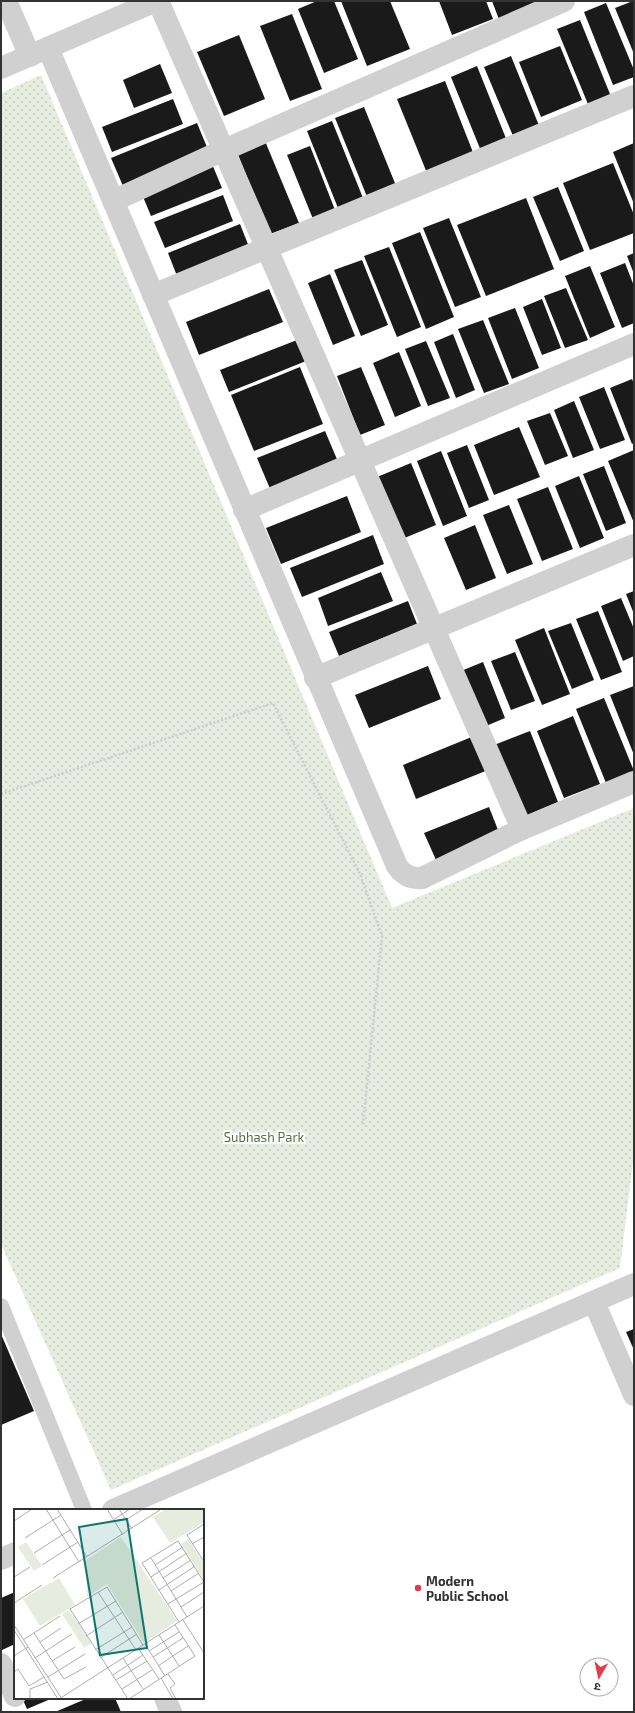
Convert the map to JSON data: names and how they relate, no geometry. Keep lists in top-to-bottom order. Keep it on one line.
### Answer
{"parks":["Subhash Park"],"places":["Modern Public School"],"north":"bottom"}
